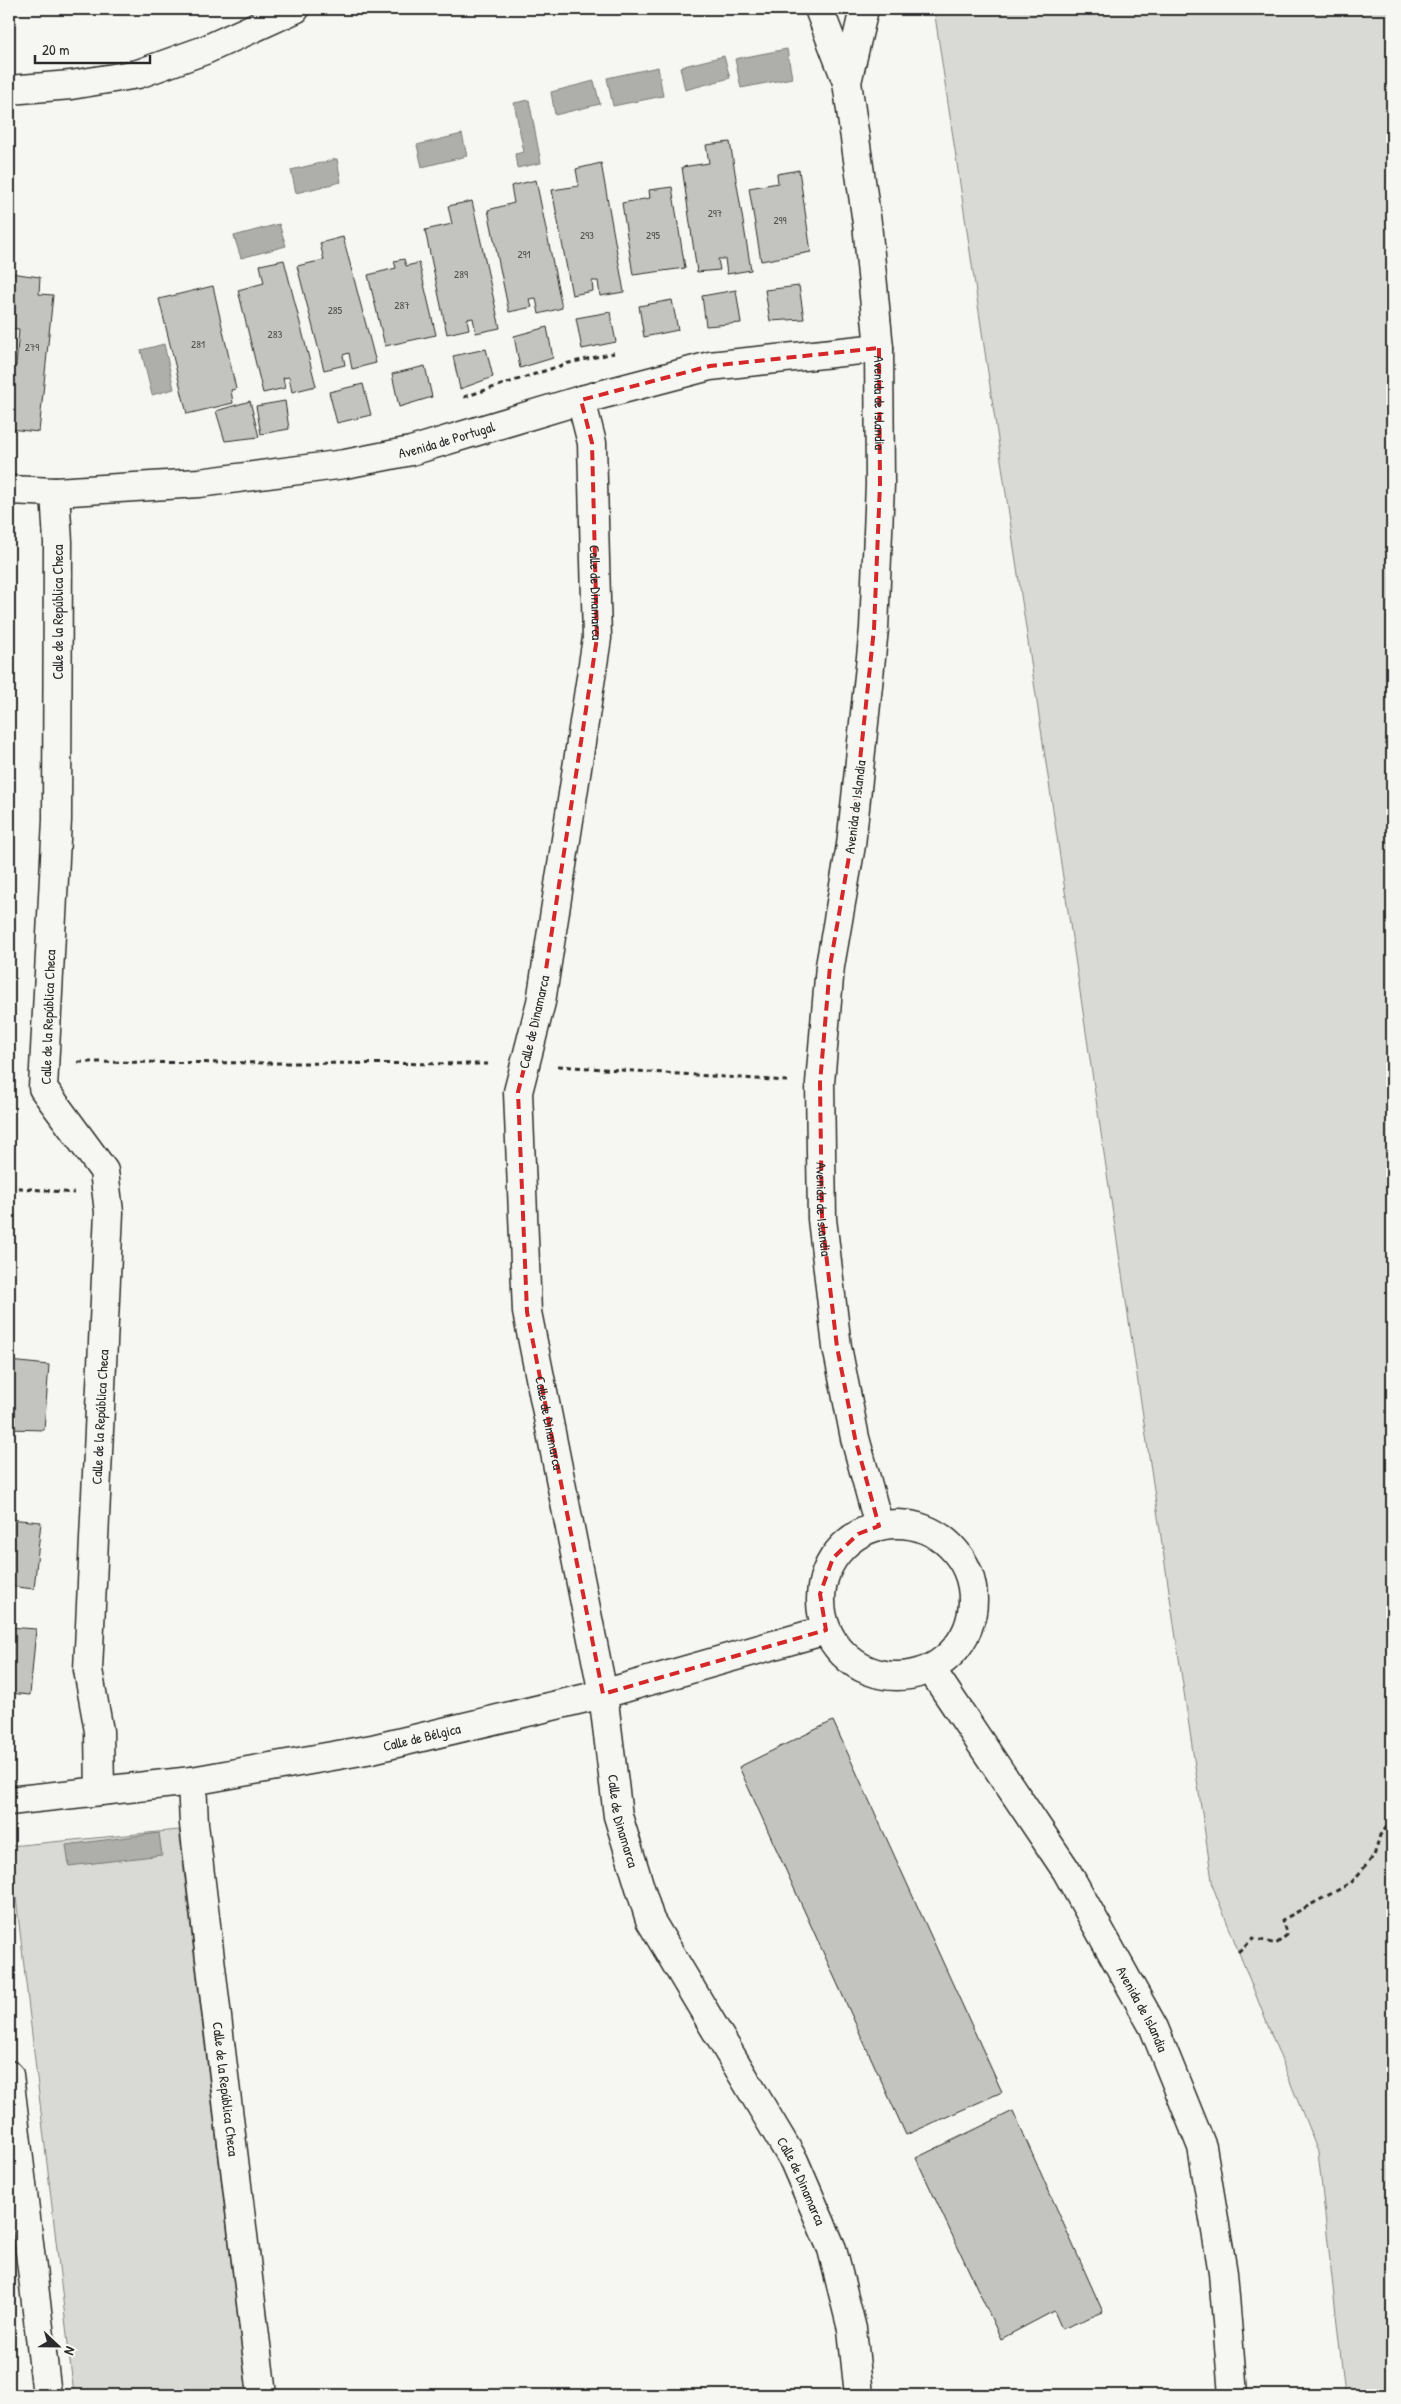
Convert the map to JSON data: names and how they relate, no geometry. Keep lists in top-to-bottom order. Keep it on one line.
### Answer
{"streets":{"street":["Avenida de Islandia","Avenida de Portugal","Calle de Dinamarca","Calle de la República Checa","Calle de Bélgica"]},"crossings":[["Avenida de Islandia","Avenida de Portugal"],["Avenida de Islandia","Calle de Bélgica"],["Avenida de Portugal","Calle de Dinamarca"],["Avenida de Portugal","Calle de la República Checa"],["Calle de Dinamarca","Calle de Bélgica"],["Calle de la República Checa","Calle de Bélgica"]],"house_numbers":["297","299","293","295","291","289","287","285","283","281","279"],"scale_bar":"20 m","north":"right"}
